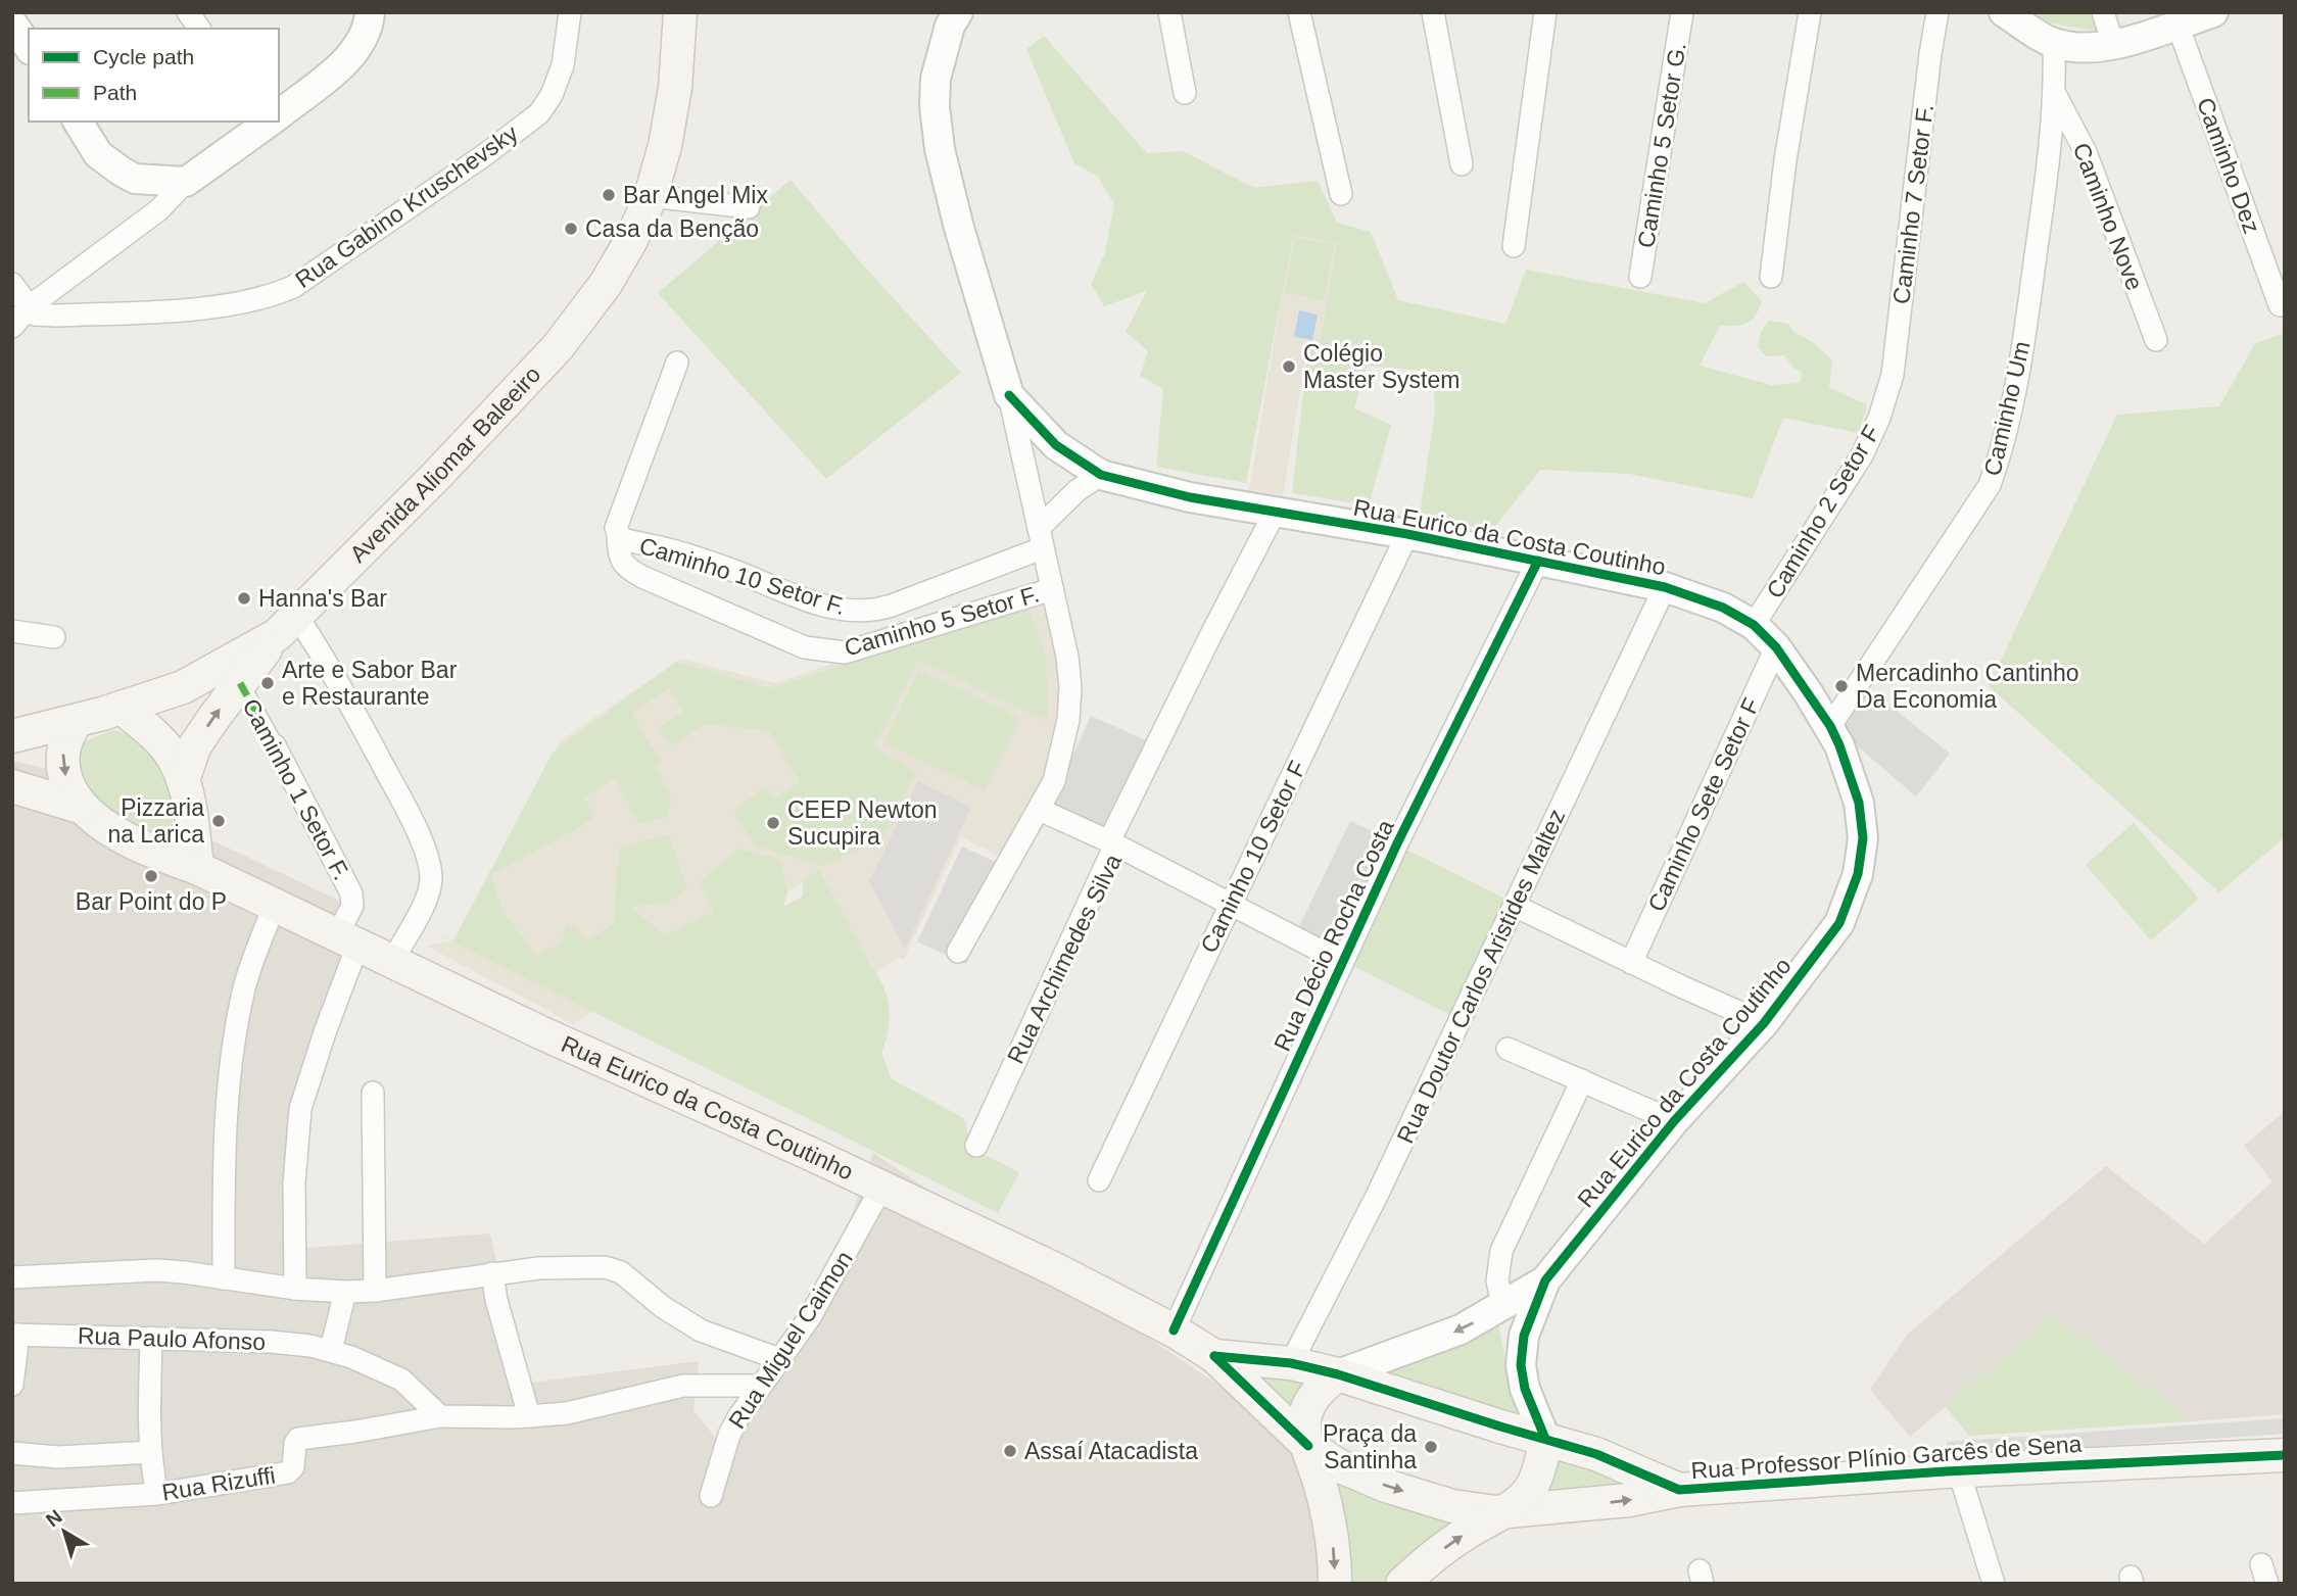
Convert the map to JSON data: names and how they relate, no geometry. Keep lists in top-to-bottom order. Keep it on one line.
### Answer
{"streets":{"main road":["Avenida Aliomar Baleeiro","Rua Eurico da Costa Coutinho","Rua Professor Plínio Garcês de Sena"],"street":["Caminho 5 Setor G.","Caminho Dez","Caminho 7 Setor F.","Rua Gabino Kruschevsky","Caminho Nove","Caminho Um","Caminho 2 Setor F","Caminho 10 Setor F.","Caminho 5 Setor F.","Caminho 1 Setor F.","Caminho Sete Setor F","Caminho 10 Setor F","Rua Décio Rocha Costa","Rua Archimedes Silva","Rua Doutor Carlos Aristides Maltez","Rua Paulo Afonso","Rua Miguel Caimon","Rua Rizuffi"]},"crossings":[["Caminho 7 Setor F.","Caminho 2 Setor F"],["Caminho Nove","Caminho Um"],["Caminho Um","Rua Eurico da Costa Coutinho"],["Avenida Aliomar Baleeiro","Rua Eurico da Costa Coutinho"],["Caminho 2 Setor F","Rua Eurico da Costa Coutinho"],["Rua Eurico da Costa Coutinho","Caminho 1 Setor F."],["Rua Eurico da Costa Coutinho","Caminho Sete Setor F"],["Rua Eurico da Costa Coutinho","Caminho 10 Setor F"],["Rua Eurico da Costa Coutinho","Rua Décio Rocha Costa"],["Rua Eurico da Costa Coutinho","Rua Archimedes Silva"],["Rua Eurico da Costa Coutinho","Rua Doutor Carlos Aristides Maltez"],["Rua Eurico da Costa Coutinho","Rua Miguel Caimon"],["Rua Eurico da Costa Coutinho","Rua Professor Plínio Garcês de Sena"],["Caminho 10 Setor F.","Caminho 5 Setor F."],["Caminho 10 Setor F","Rua Archimedes Silva"],["Rua Décio Rocha Costa","Rua Archimedes Silva"],["Rua Paulo Afonso","Rua Rizuffi"]],"places":["Bar Angel Mix","Casa da Benção","Colégio Master System","Hanna's Bar","Arte e Sabor Bar e Restaurante","Mercadinho Cantinho Da Economia","Pizzaria na Larica","CEEP Newton Sucupira","Bar Point do P","Praça da Santinha","Assaí Atacadista"],"legend":["Cycle path","Path"],"north":"top left"}
